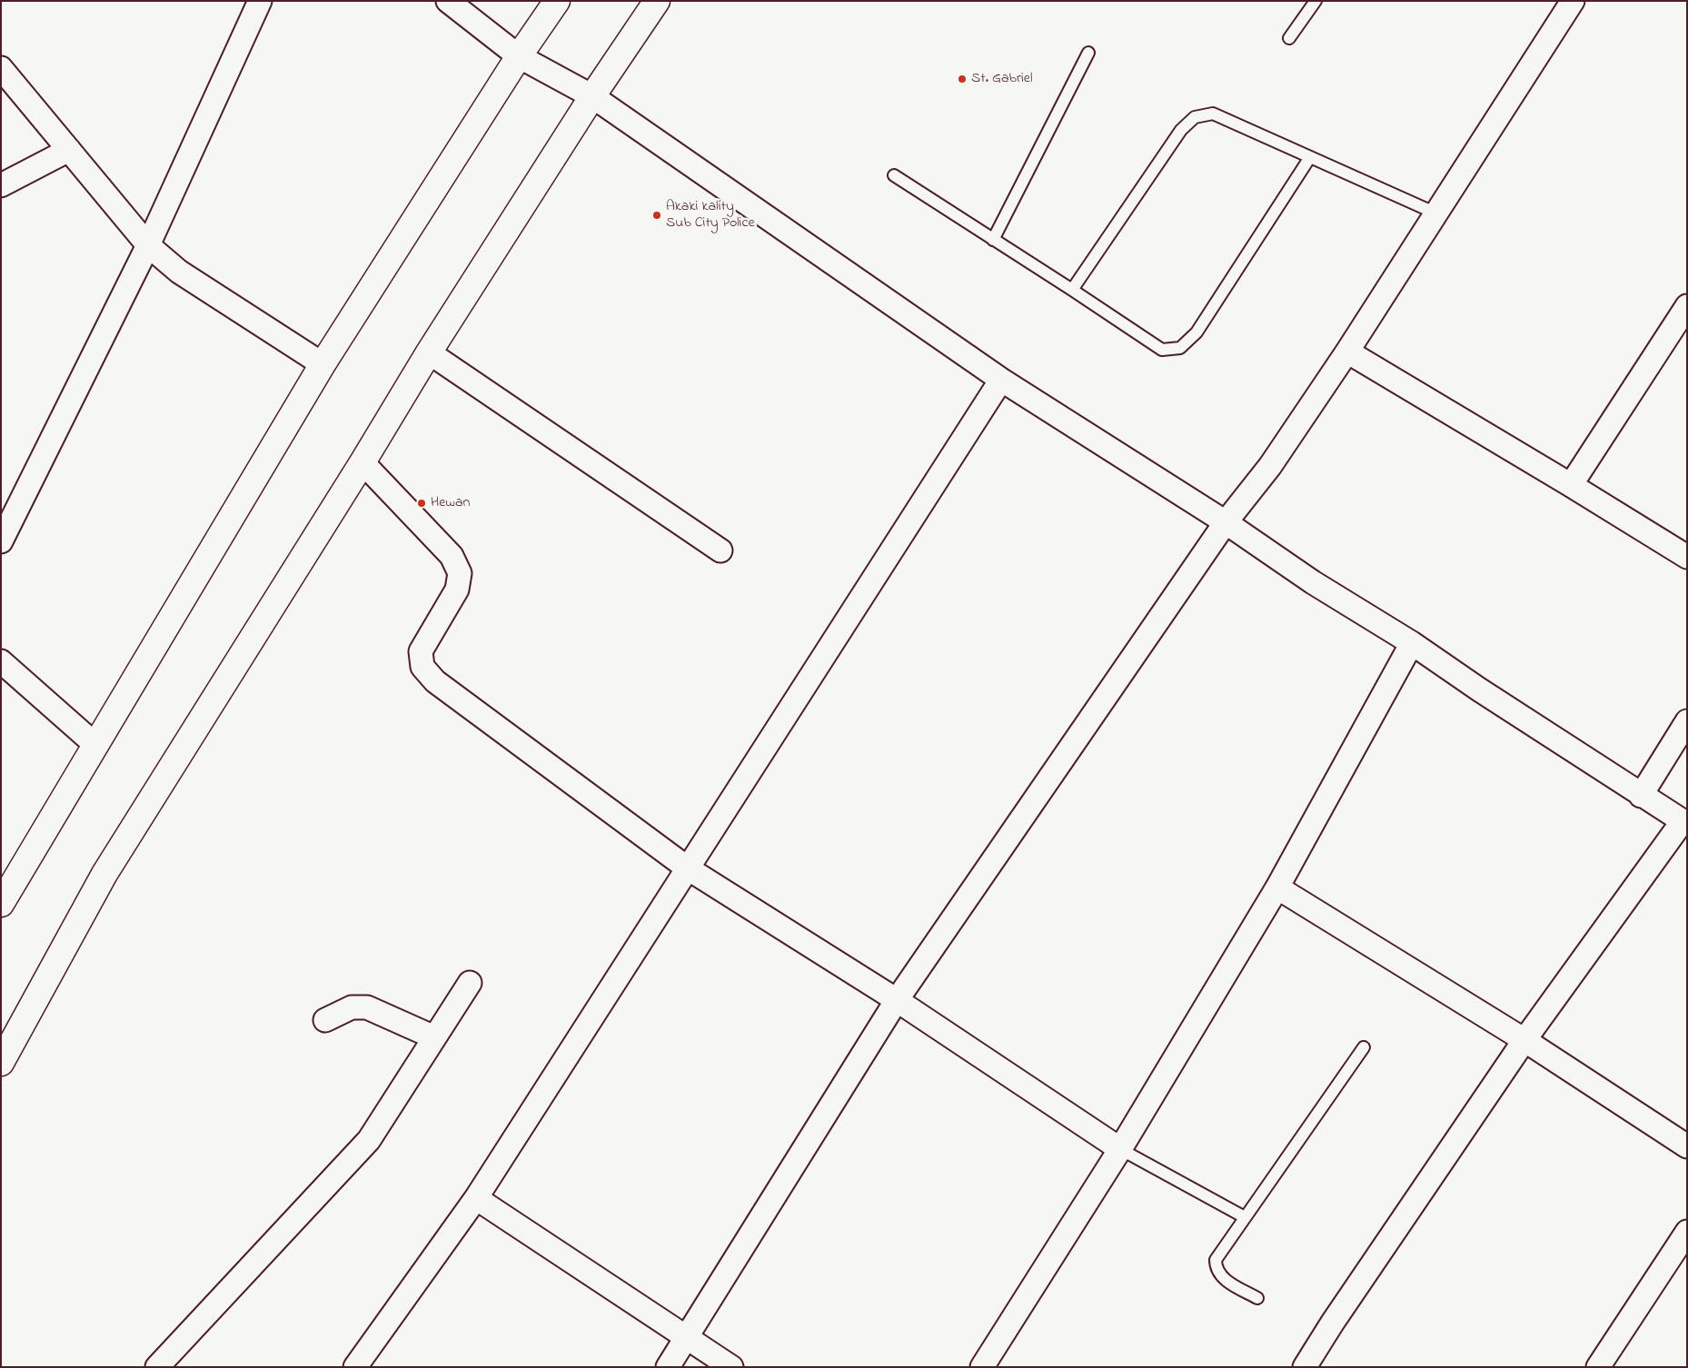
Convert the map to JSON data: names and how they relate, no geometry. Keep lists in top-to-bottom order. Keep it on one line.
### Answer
{"places":["St. Gabriel","Akaki kality Sub City Police","Hewan"]}
